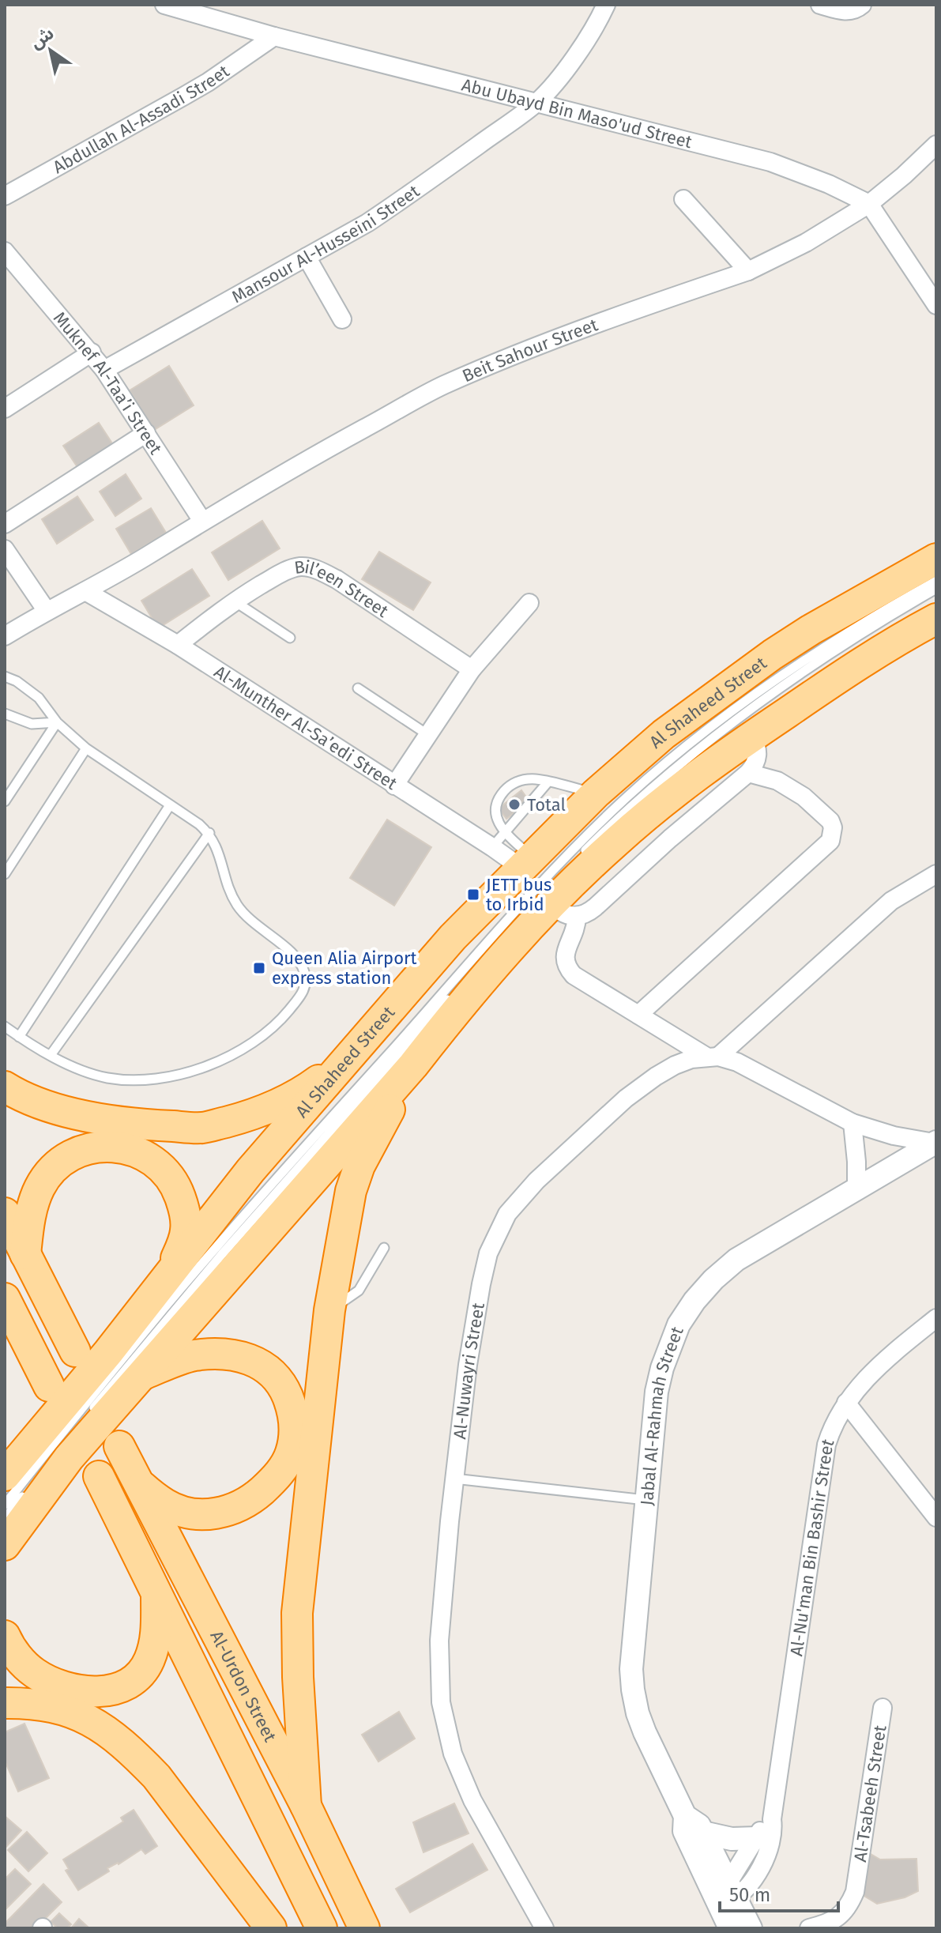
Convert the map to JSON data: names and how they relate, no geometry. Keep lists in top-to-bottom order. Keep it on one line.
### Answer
{"streets":{"highway":["Al Shaheed Street","Al-Urdon Street"],"street":["Abu Ubayd Bin Maso'ud Street","Abdullah Al-Assadi Street","Mansour Al-Husseini Street","Beit Sahour Street","Muknef Al-Taa’i Street","Bil’een Street","Al-Munther Al-Sa’edi Street","Al-Nuwayri Street","Jabal Al-Rahmah Street","Al-Nu'man Bin Bashir Street","Al-Tsabeeh Street"]},"crossings":[["Abu Ubayd Bin Maso'ud Street","Abdullah Al-Assadi Street"],["Abu Ubayd Bin Maso'ud Street","Mansour Al-Husseini Street"],["Abu Ubayd Bin Maso'ud Street","Beit Sahour Street"],["Mansour Al-Husseini Street","Muknef Al-Taa’i Street"],["Beit Sahour Street","Muknef Al-Taa’i Street"],["Beit Sahour Street","Al-Munther Al-Sa’edi Street"],["Bil’een Street","Al-Munther Al-Sa’edi Street"],["Al Shaheed Street","Al-Munther Al-Sa’edi Street"],["Jabal Al-Rahmah Street","Al-Nu'man Bin Bashir Street"]],"places":{"other":["Total"],"transit":["JETT bus to Irbid","Queen Alia Airport express station"]},"scale_bar":"50 m","north":"top left"}
